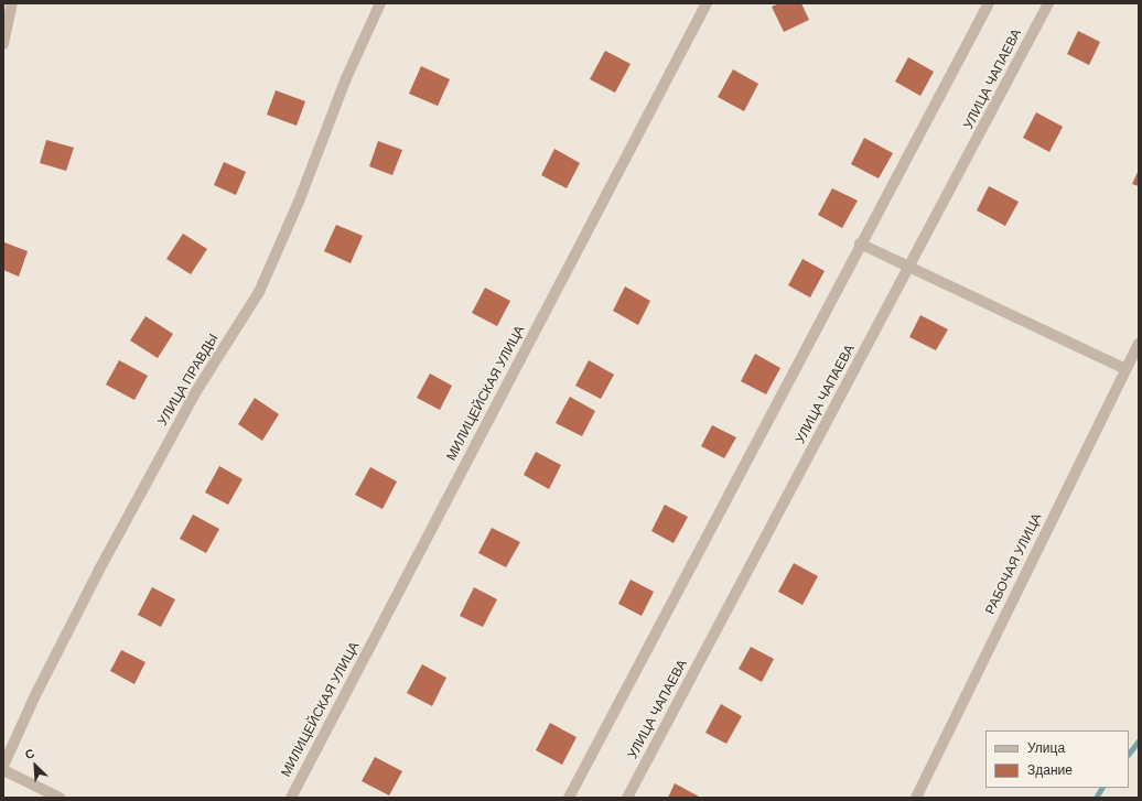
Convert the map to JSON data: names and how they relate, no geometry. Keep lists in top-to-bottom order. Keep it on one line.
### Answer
{"streets":{"street":["УЛИЦА ЧАПАЕВА","УЛИЦА ПРАВДЫ","МИЛИЦЕЙСКАЯ УЛИЦА","РАБОЧАЯ УЛИЦА"]},"legend":["Улица","Здание"],"north":"top left"}
